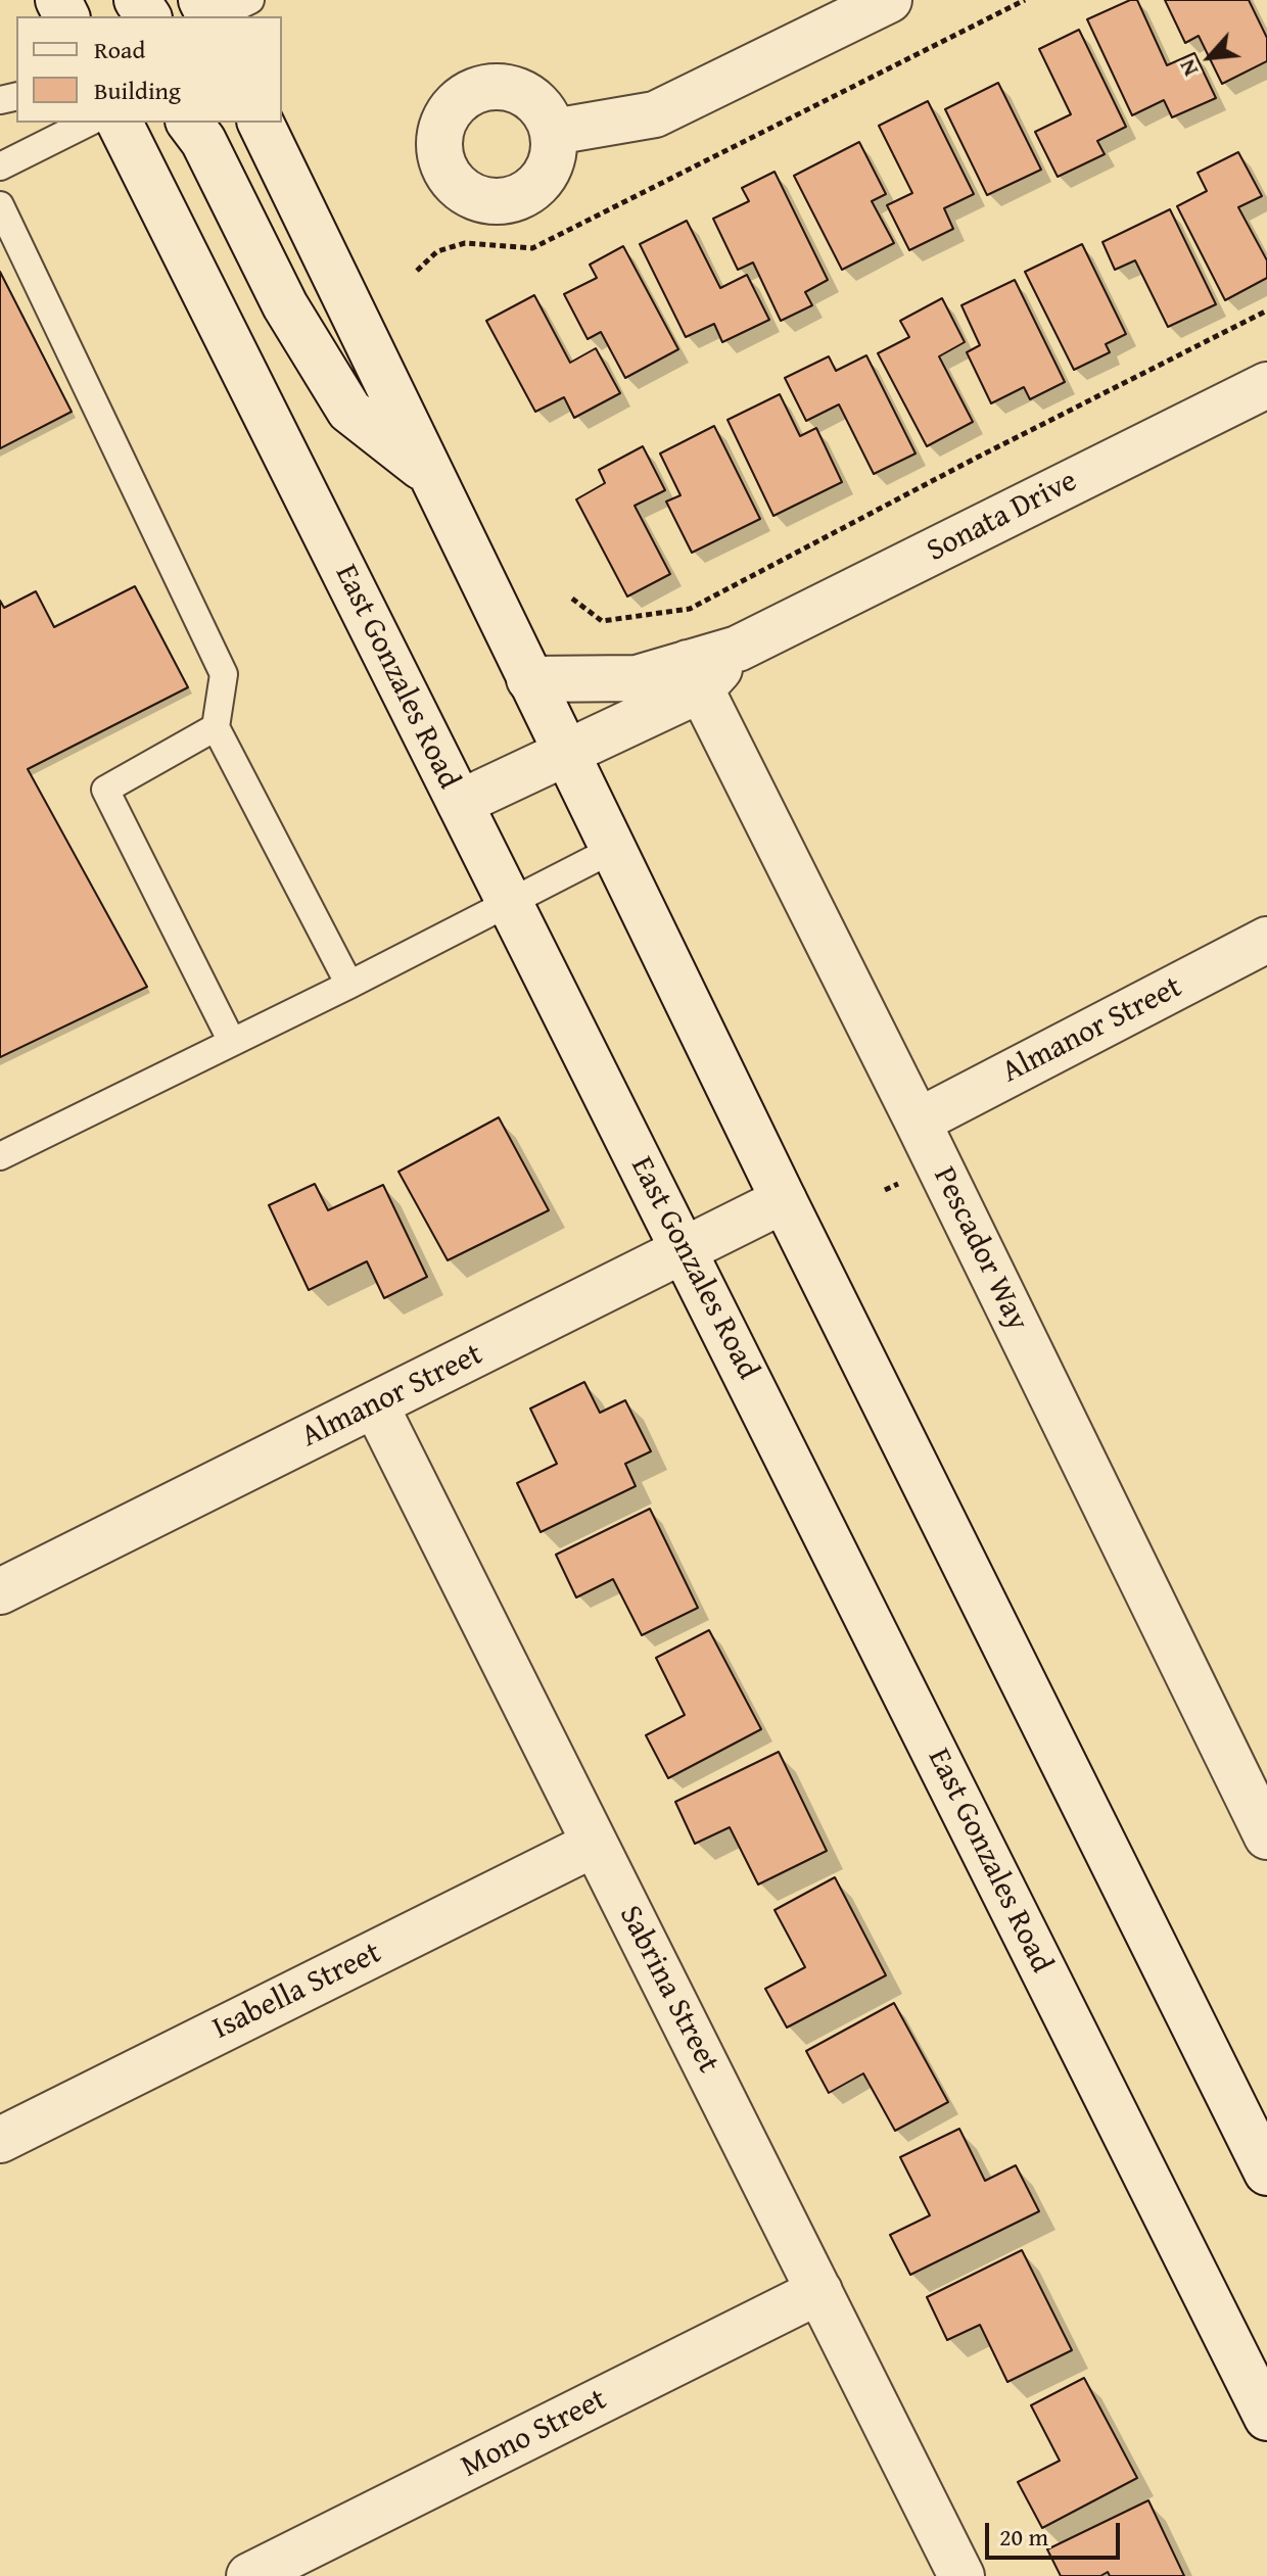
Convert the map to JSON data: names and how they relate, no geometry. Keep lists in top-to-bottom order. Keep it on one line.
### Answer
{"streets":{"street":["Sonata Drive","East Gonzales Road","Almanor Street","Pescador Way","Sabrina Street","Isabella Street","Mono Street"]},"crossings":[["Sonata Drive","East Gonzales Road"],["Sonata Drive","Pescador Way"],["East Gonzales Road","Almanor Street"],["Almanor Street","Pescador Way"],["Almanor Street","Sabrina Street"],["Sabrina Street","Isabella Street"],["Sabrina Street","Mono Street"]],"legend":["Road","Building"],"scale_bar":"20 m","north":"bottom left"}
